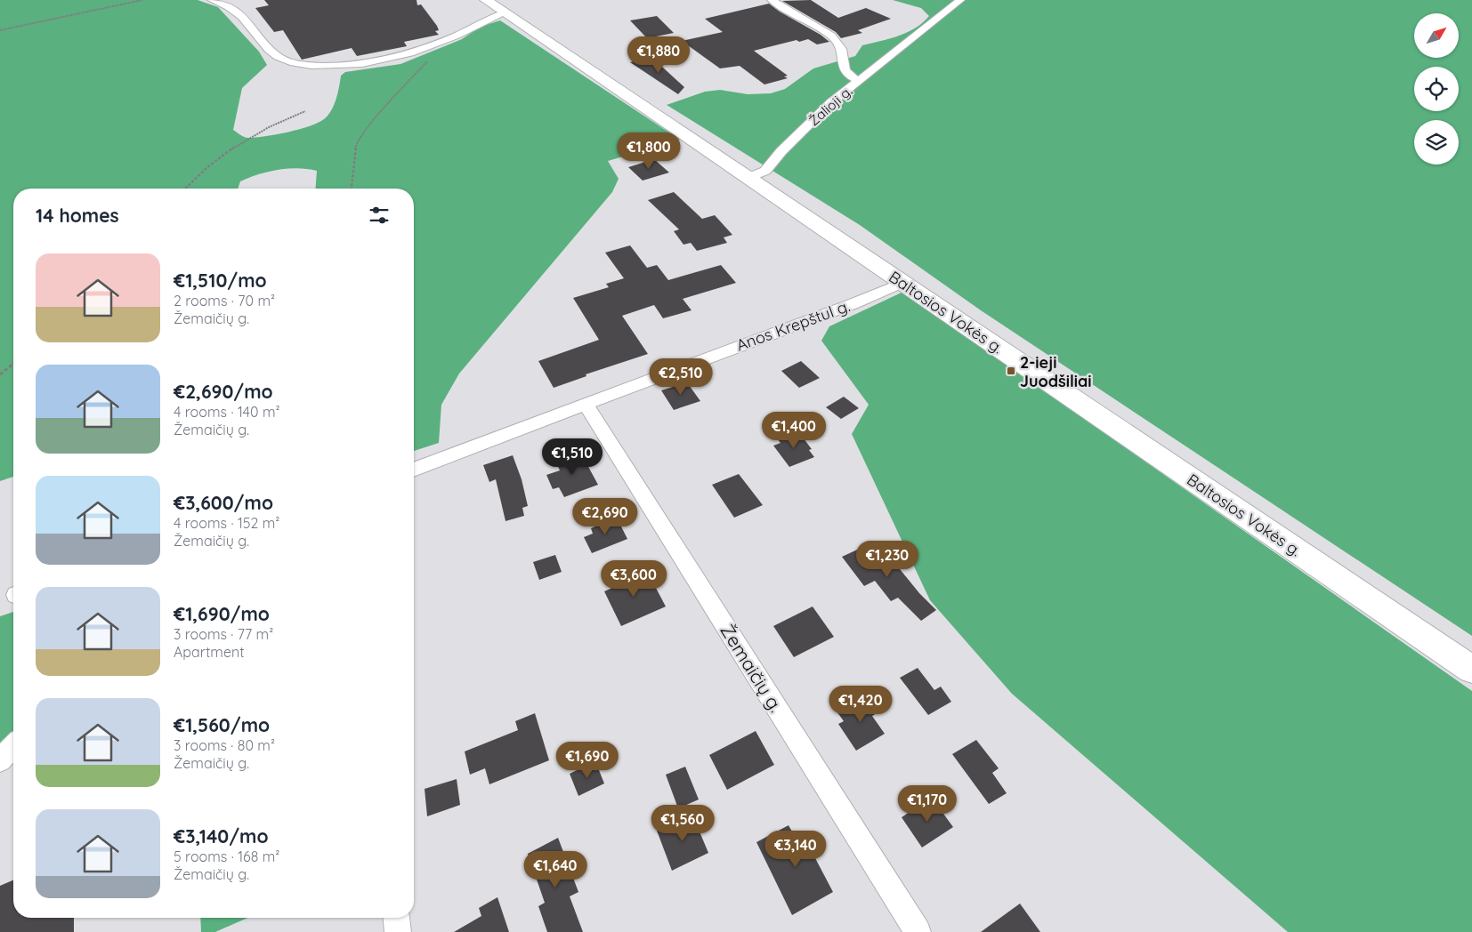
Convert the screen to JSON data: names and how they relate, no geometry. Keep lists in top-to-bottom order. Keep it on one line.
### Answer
{"streets":{"main road":["Baltosios Vokės g."],"street":["Žalioji g.","Anos Krepštul g.","Žemaičių g."]},"crossings":[["Žalioji g.","Baltosios Vokės g."],["Baltosios Vokės g.","Anos Krepštul g."],["Anos Krepštul g.","Žemaičių g."]],"places":{"transit":["2-ieji Juodšiliai"]},"north":"top right","page":{"price":["€1,880","€1,800","€2,510","€1,400","€1,510","€2,690","€1,230","€3,600","€1,420","€1,690","€1,170","€1,560","€3,140","€1,640"],"heading":"14 homes","list":[{"name":"€1,510/mo","note":"2 rooms · 70 m² · Žemaičių g."},{"name":"€2,690/mo","note":"4 rooms · 140 m² · Žemaičių g."},{"name":"€3,600/mo","note":"4 rooms · 152 m² · Žemaičių g."},{"name":"€1,690/mo","note":"3 rooms · 77 m² · Apartment"},{"name":"€1,560/mo","note":"3 rooms · 80 m² · Žemaičių g."},{"name":"€3,140/mo","note":"5 rooms · 168 m² · Žemaičių g."}]}}
